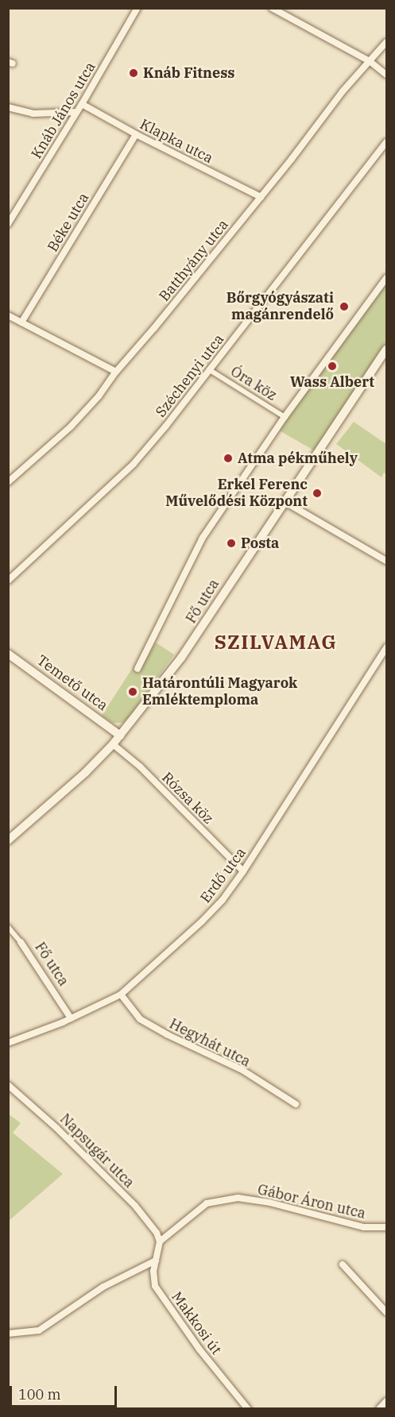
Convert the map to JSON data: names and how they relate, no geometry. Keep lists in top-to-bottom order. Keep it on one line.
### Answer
{"streets":{"main road":["Fő utca","Temető utca"],"street":["Knáb János utca","Klapka utca","Béke utca","Batthyány utca","Széchenyi utca","Óra köz","Rózsa köz","Erdő utca","Hegyhát utca","Napsugár utca","Gábor Áron utca","Makkosi út"]},"crossings":[["Knáb János utca","Klapka utca"],["Klapka utca","Béke utca"],["Klapka utca","Batthyány utca"],["Széchenyi utca","Óra köz"],["Óra köz","Fő utca"],["Fő utca","Temető utca"],["Fő utca","Rózsa köz"],["Fő utca","Erdő utca"],["Rózsa köz","Erdő utca"],["Erdő utca","Hegyhát utca"],["Napsugár utca","Gábor Áron utca"],["Napsugár utca","Makkosi út"],["Gábor Áron utca","Makkosi út"]],"districts":["SZILVAMAG"],"places":["Knáb Fitness","Bőrgyógyászati magánrendelő","Wass Albert","Atma pékműhely","Erkel Ferenc Művelődési Központ","Posta","Határontúli Magyarok Emléktemploma"],"scale_bar":"100 m"}
